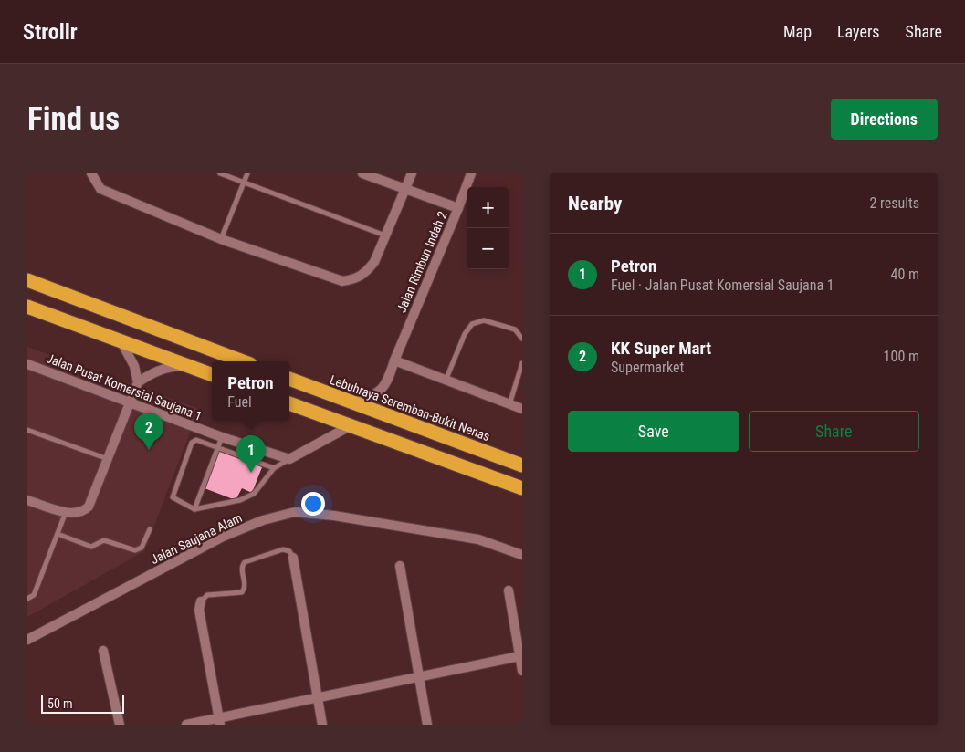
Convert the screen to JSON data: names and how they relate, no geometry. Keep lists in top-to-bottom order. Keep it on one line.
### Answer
{"streets":{"highway":["Lebuhraya Seremban-Bukit Nenas"],"street":["Jalan Rimbun Indah 2","Jalan Pusat Komersial Saujana 1","Jalan Saujana Alam"]},"crossings":[["Jalan Rimbun Indah 2","Lebuhraya Seremban-Bukit Nenas"]],"scale_bar":"50 m","page":{"header":"Strollr","nav":["Map","Layers","Share"],"buttons":["Directions",["Save","Share"]],"title":"Find us","heading":["Nearby","2 results"],"map_buttons":["+","−"],"list":[{"mark":"1","name":"Petron","note":"Fuel · Jalan Pusat Komersial Saujana 1","value":"40 m"},{"mark":"2","name":"KK Super Mart","note":"Supermarket","value":"100 m"}],"popup":["Petron","Fuel"],"pins":["2","1"],"scale":"50 m"}}
